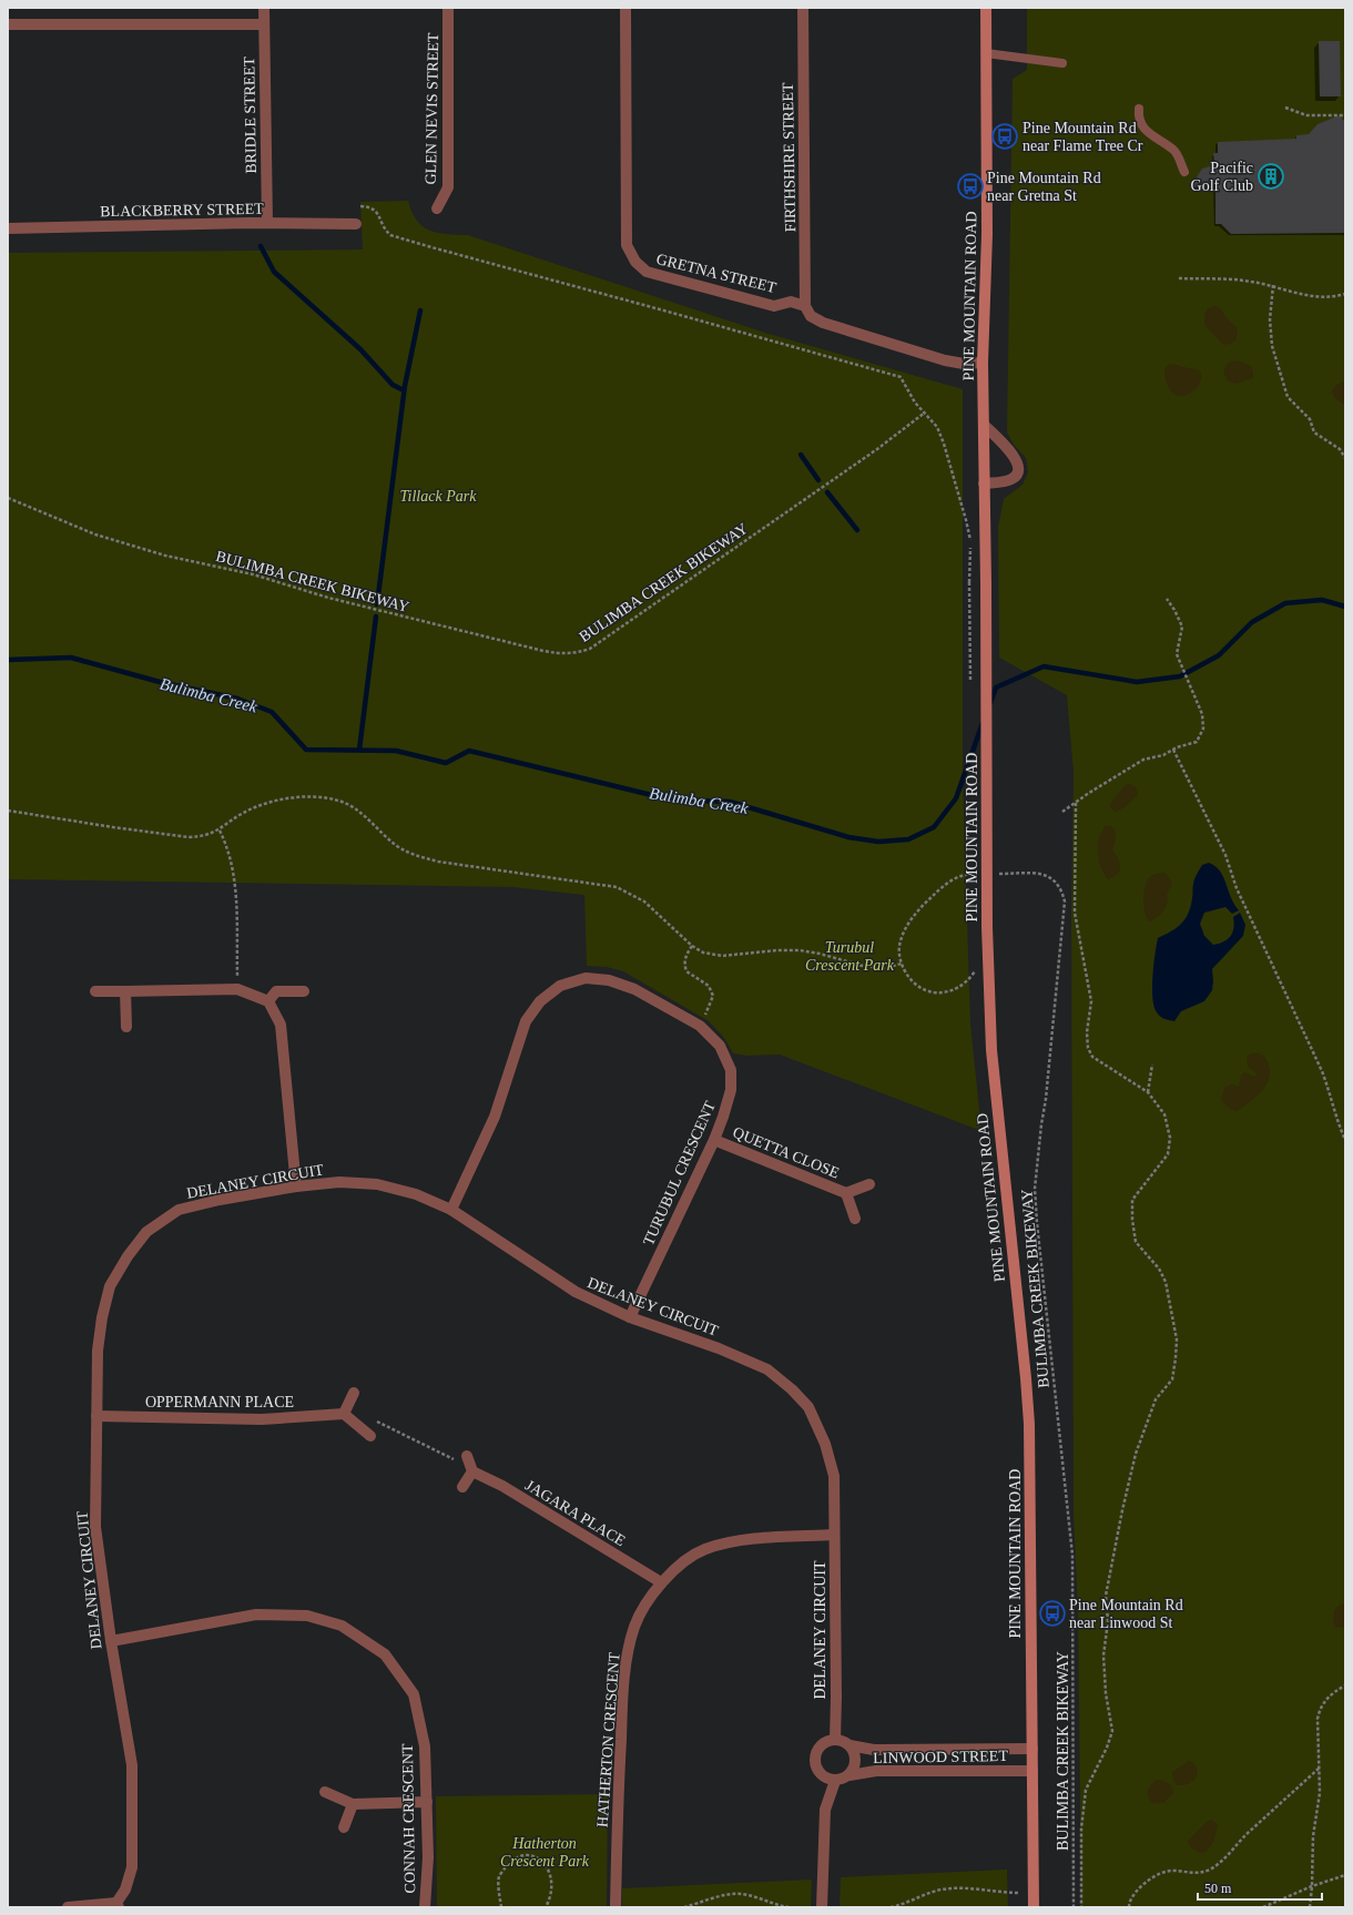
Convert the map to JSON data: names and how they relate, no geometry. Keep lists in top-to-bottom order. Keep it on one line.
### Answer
{"streets":{"main road":["PINE MOUNTAIN ROAD"],"street":["GLEN NEVIS STREET","BRIDLE STREET","FIRTHSHIRE STREET","BLACKBERRY STREET","GRETNA STREET","QUETTA CLOSE","TURUBUL CRESCENT","DELANEY CIRCUIT","OPPERMANN PLACE","JAGARA PLACE","HATHERTON CRESCENT","LINWOOD STREET","CONNAH CRESCENT"],"path":["BULIMBA CREEK BIKEWAY"]},"crossings":[["BRIDLE STREET","BLACKBERRY STREET"],["FIRTHSHIRE STREET","GRETNA STREET"],["PINE MOUNTAIN ROAD","LINWOOD STREET"],["QUETTA CLOSE","TURUBUL CRESCENT"],["TURUBUL CRESCENT","DELANEY CIRCUIT"],["DELANEY CIRCUIT","OPPERMANN PLACE"],["DELANEY CIRCUIT","HATHERTON CRESCENT"],["DELANEY CIRCUIT","LINWOOD STREET"],["DELANEY CIRCUIT","CONNAH CRESCENT"],["JAGARA PLACE","HATHERTON CRESCENT"]],"water":["Bulimba Creek"],"parks":["Tillack Park","Turubul Crescent Park","Hatherton Crescent Park"],"places":{"bus stop":["Pine Mountain Rd near Flame Tree Cr","Pine Mountain Rd near Gretna St","Pine Mountain Rd near Linwood St"],"building":["Pacific Golf Club"]},"scale_bar":"50 m"}
